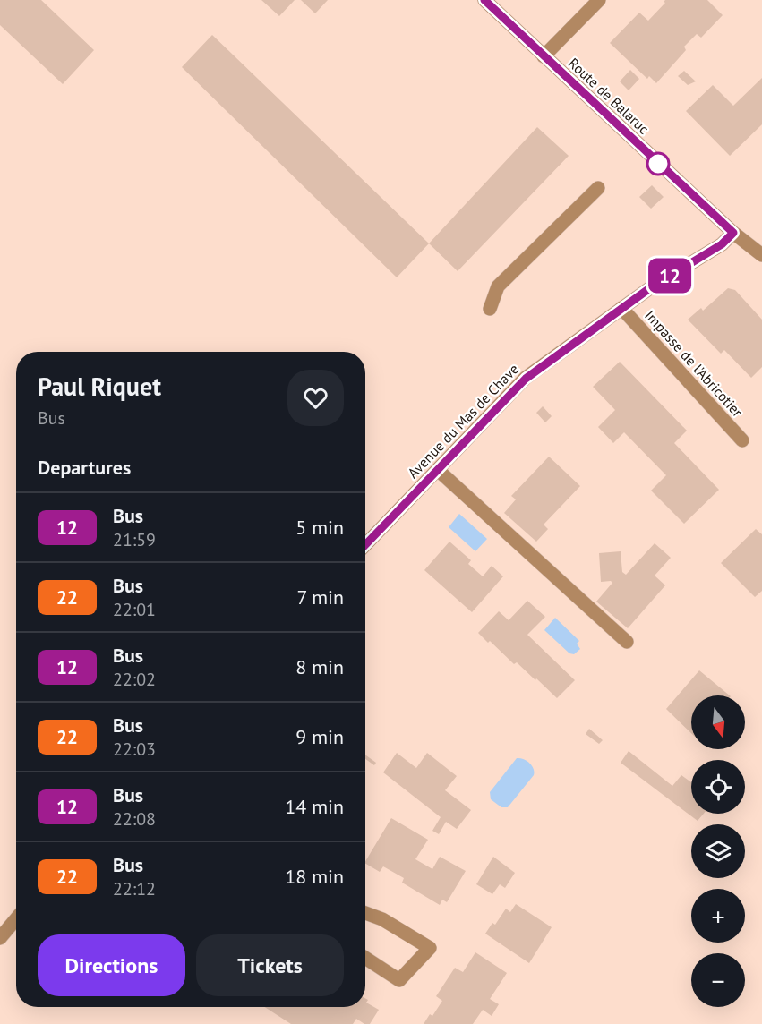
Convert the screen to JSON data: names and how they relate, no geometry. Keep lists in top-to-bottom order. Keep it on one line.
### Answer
{"streets":{"street":["Route de Balaruc","Impasse de l'Abricotier","Avenue du Mas de Chave"]},"crossings":[["Route de Balaruc","Avenue du Mas de Chave"],["Impasse de l'Abricotier","Avenue du Mas de Chave"]],"lines":["bus line 12"],"north":"bottom","page":{"on_map":"12","heading":[["Paul Riquet","Bus"],"Departures"],"list":[{"mark":"12","name":"Bus","note":"21:59","value":"5 min"},{"mark":"22","name":"Bus","note":"22:01","value":"7 min"},{"mark":"12","name":"Bus","note":"22:02","value":"8 min"},{"mark":"22","name":"Bus","note":"22:03","value":"9 min"},{"mark":"12","name":"Bus","note":"22:08","value":"14 min"},{"mark":"22","name":"Bus","note":"22:12","value":"18 min"}],"map_buttons":["+","−"],"buttons":["Directions","Tickets"]}}
